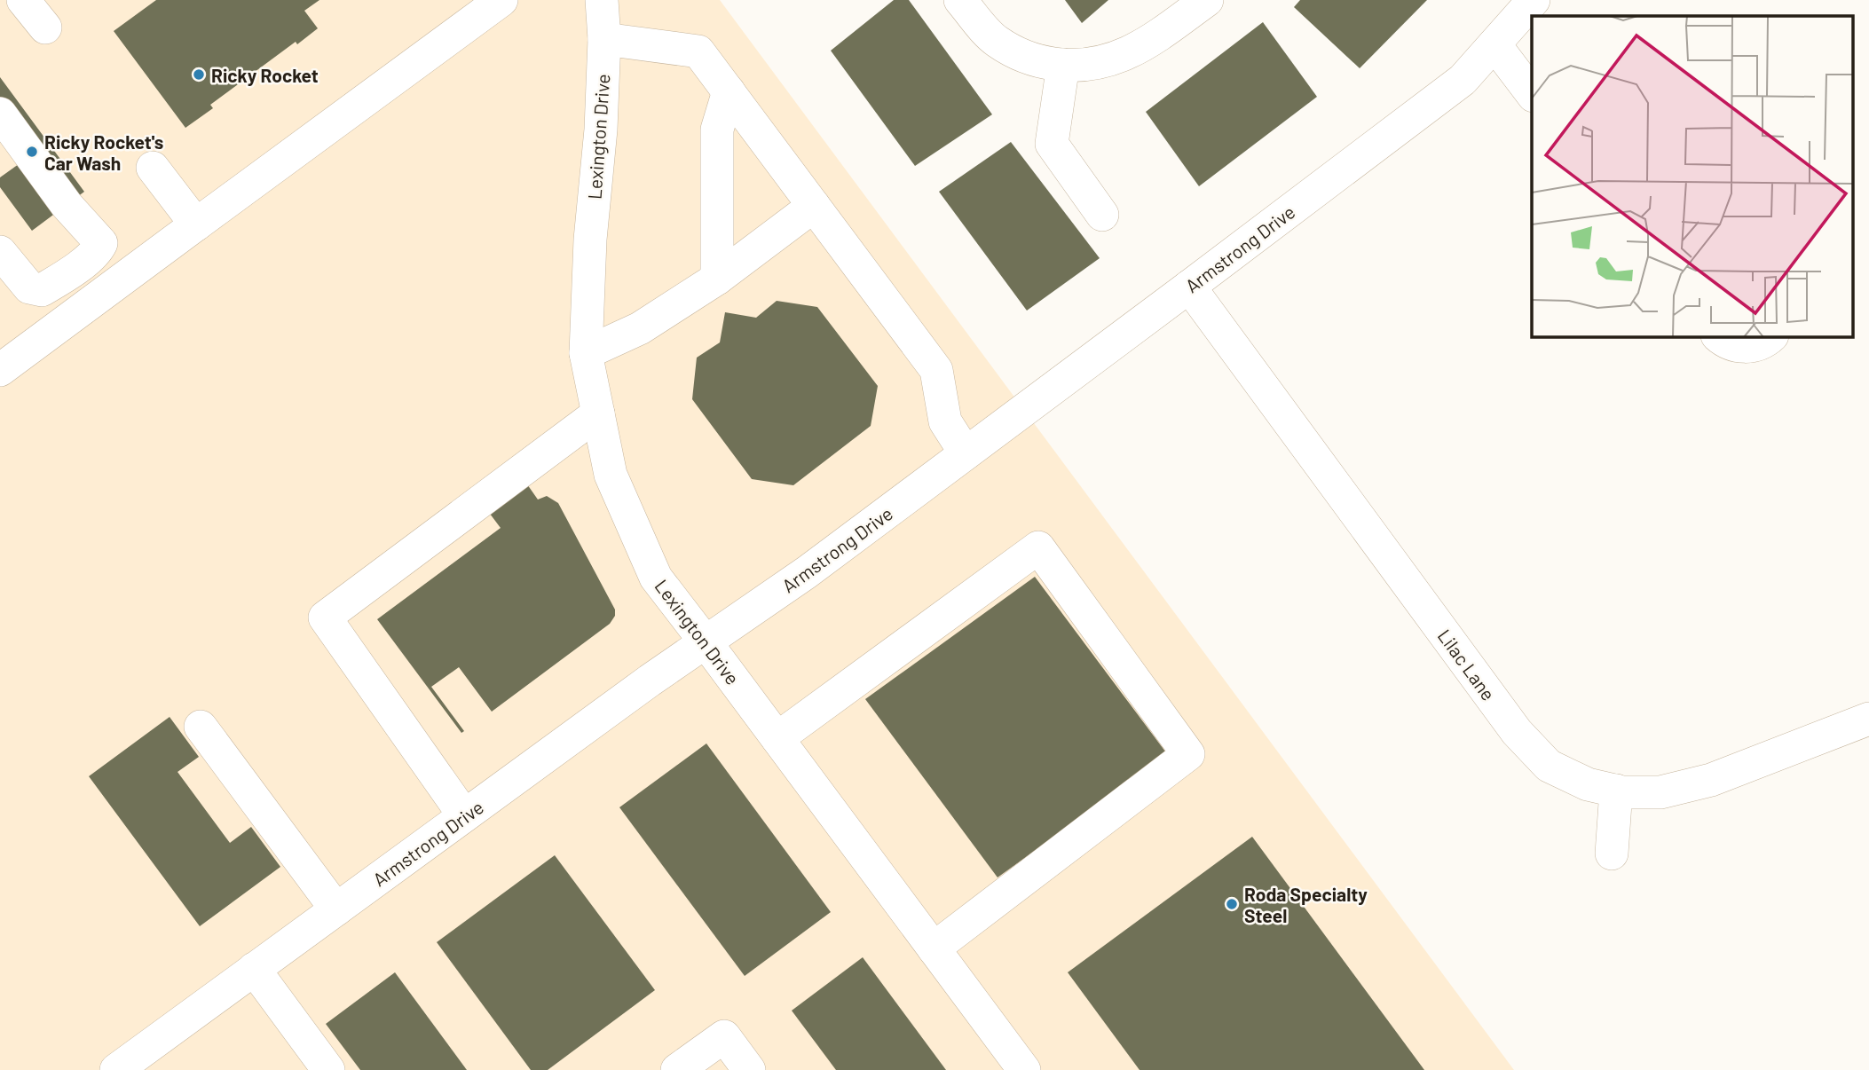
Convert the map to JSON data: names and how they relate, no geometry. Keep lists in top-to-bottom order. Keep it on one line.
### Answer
{"streets":{"street":["Lexington Drive","Armstrong Drive","Lilac Lane"]},"crossings":[["Lexington Drive","Armstrong Drive"],["Armstrong Drive","Lilac Lane"]],"places":["Ricky Rocket","Ricky Rocket's Car Wash","Roda Specialty Steel"]}
